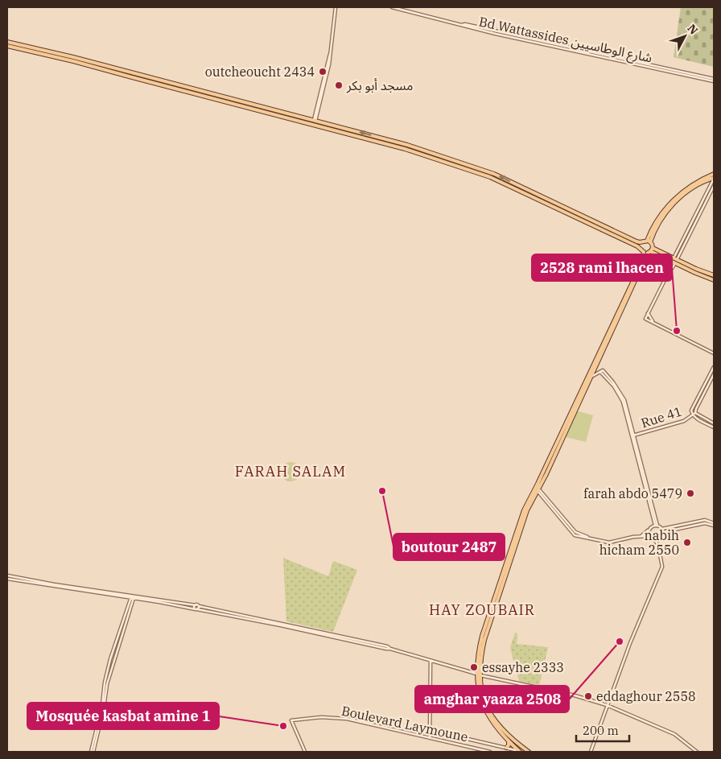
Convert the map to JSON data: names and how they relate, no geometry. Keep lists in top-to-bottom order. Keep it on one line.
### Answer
{"streets":{"street":["Bd Wattassides شارع الوطاسيين","Rue 41","Boulevard Laymoune"]},"districts":["FARAH SALAM","HAY ZOUBAIR"],"places":["outcheoucht 2434","مسجد أبو بكر","2528 rami lhacen","boutour 2487","farah abdo 5479","nabih hicham 2550","amghar yaaza 2508","essayhe 2333","eddaghour 2558","Mosquée kasbat amine 1"],"scale_bar":"200 m","north":"top right"}
